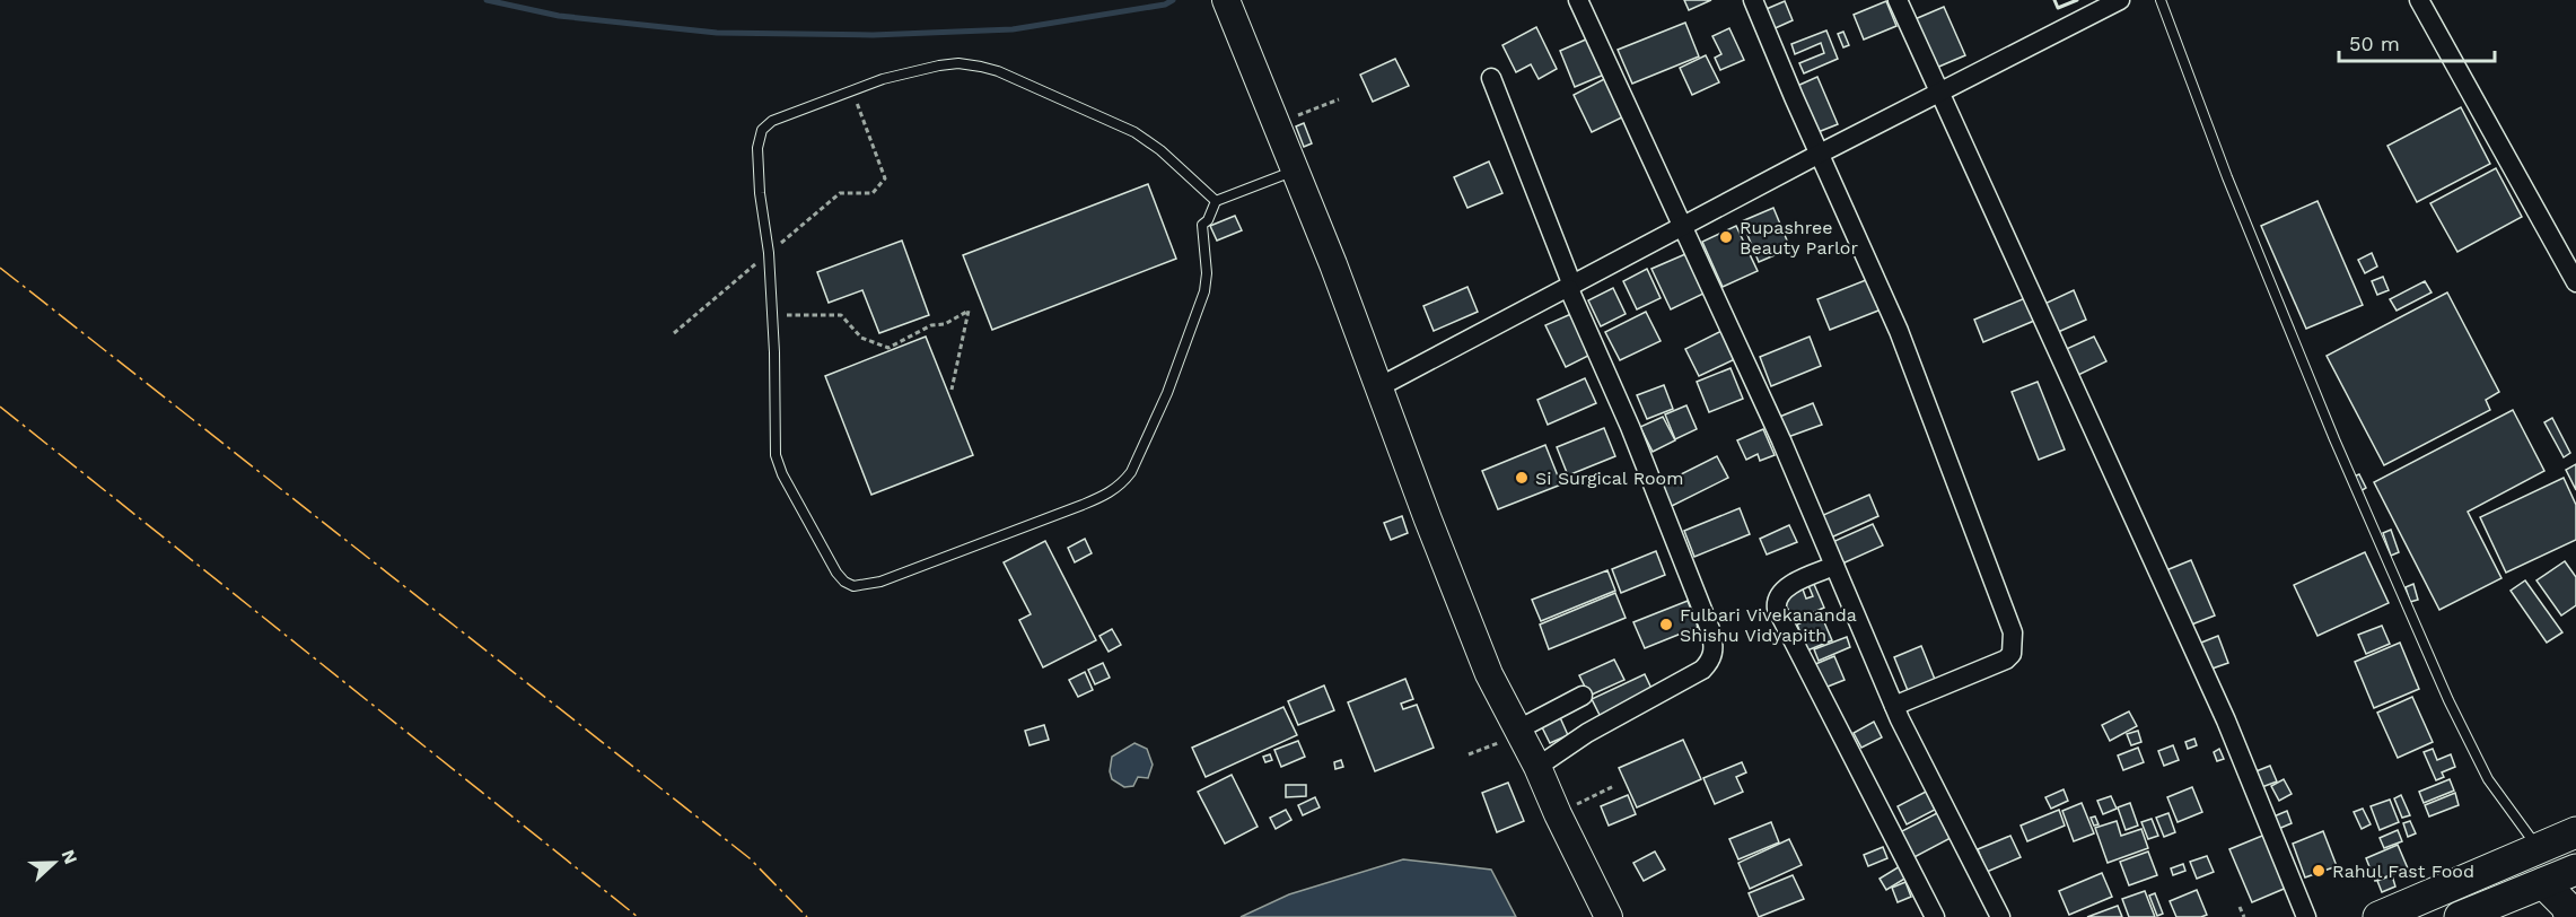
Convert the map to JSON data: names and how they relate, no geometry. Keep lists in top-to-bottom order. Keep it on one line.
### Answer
{"places":["Rupashree Beauty Parlor","Si Surgical Room","Fulbari Vivekananda Shishu Vidyapith","Rahul Fast Food"],"scale_bar":"50 m","north":"right"}
